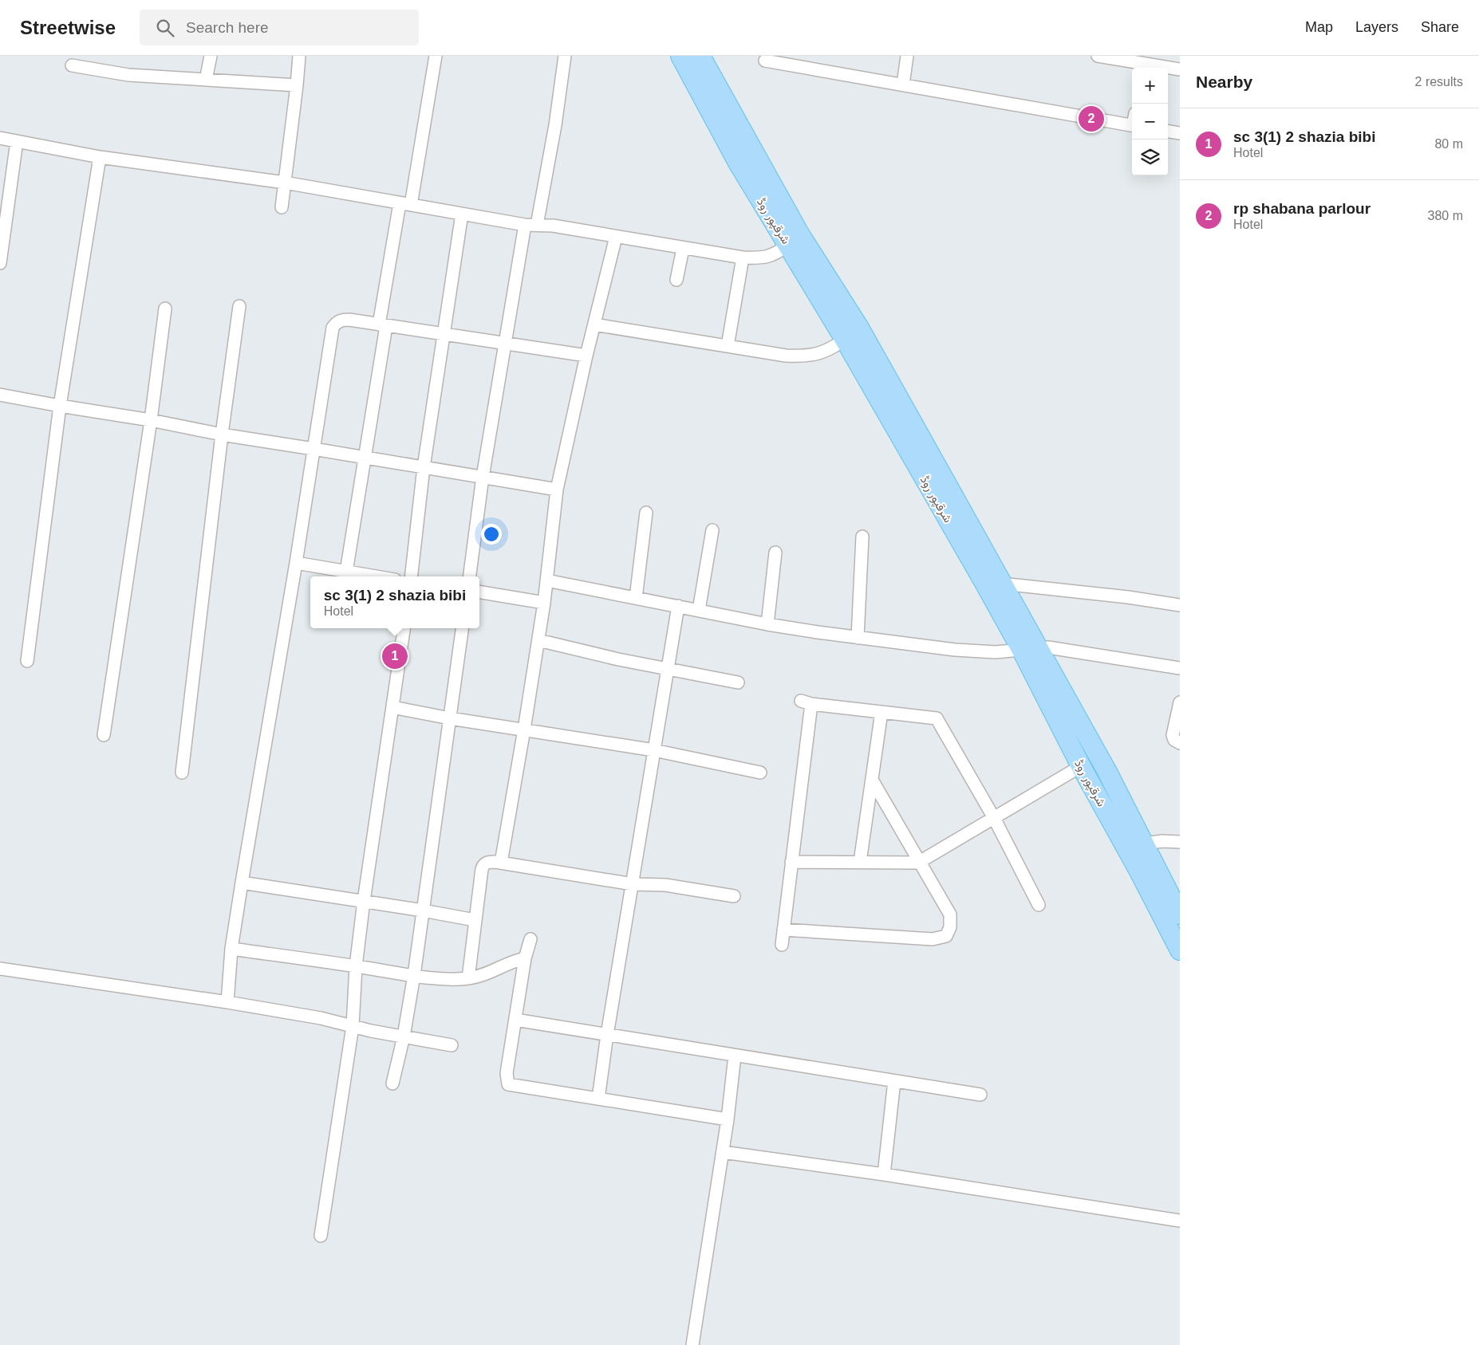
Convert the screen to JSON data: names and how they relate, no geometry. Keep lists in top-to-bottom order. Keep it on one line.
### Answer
{"streets":{"main road":["شرقپور روڈ"]},"page":{"header":"Streetwise","search":"Search here","nav":["Map","Layers","Share"],"heading":["Nearby","2 results"],"map_buttons":["+","−"],"pins":["2","1"],"list":[{"mark":"1","name":"sc 3(1) 2 shazia bibi","note":"Hotel","value":"80 m"},{"mark":"2","name":"rp shabana parlour","note":"Hotel","value":"380 m"}],"popup":["sc 3(1) 2 shazia bibi","Hotel"]}}
